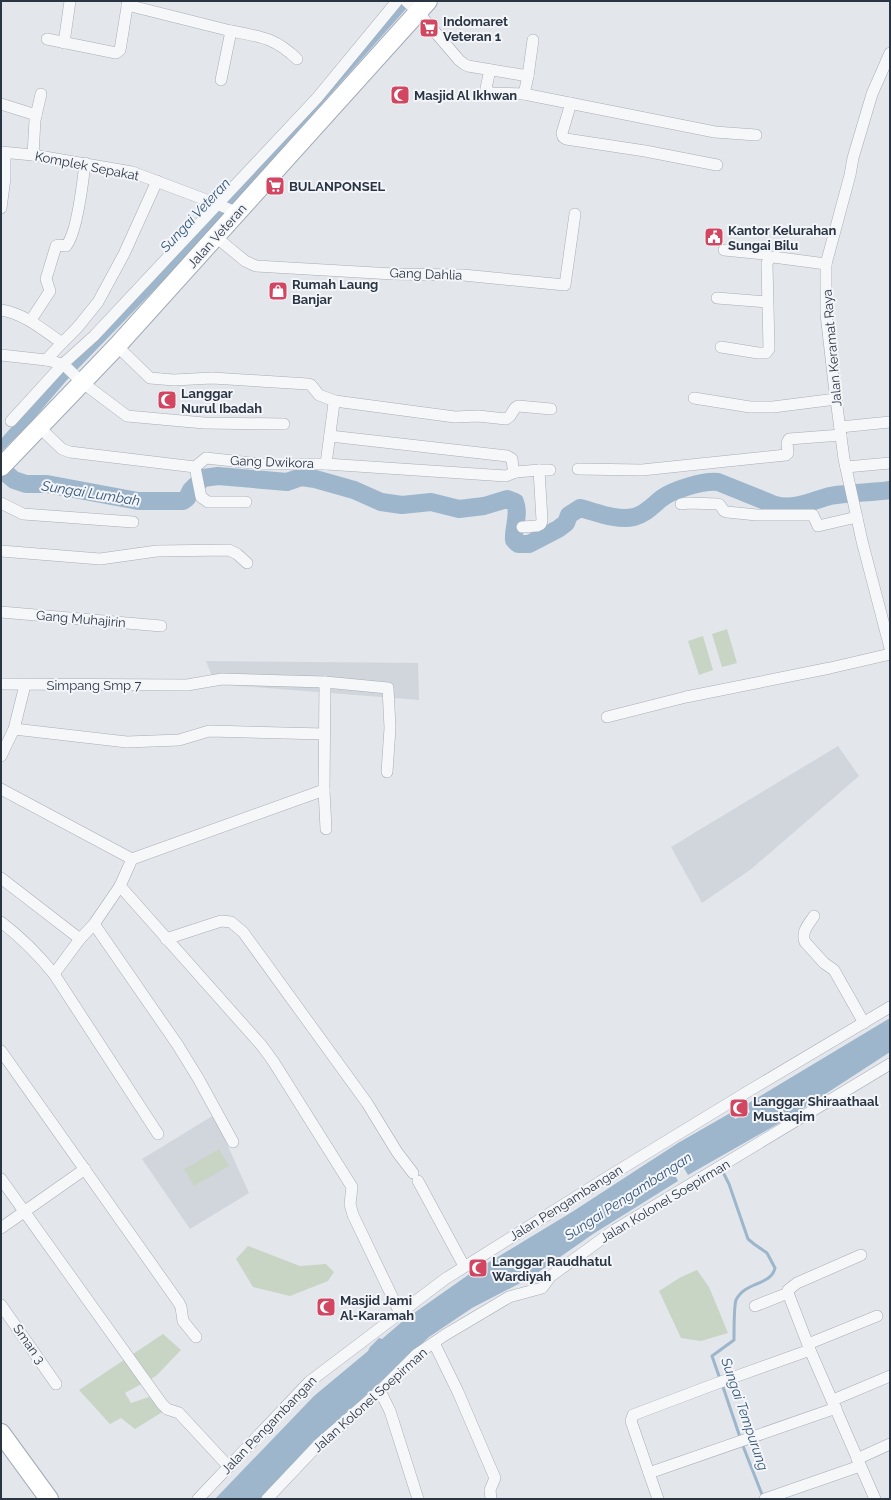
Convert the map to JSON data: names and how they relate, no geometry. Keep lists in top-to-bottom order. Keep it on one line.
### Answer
{"streets":{"main road":["Jalan Veteran"],"street":["Komplek Sepakat","Gang Dahlia","Jalan Keramat Raya","Gang Dwikora","Gang Muhajirin","Simpang Smp 7","Jalan Kolonel Soepirman","Jalan Pengambangan","Sman 3"]},"crossings":[["Komplek Sepakat","Jalan Veteran"],["Jalan Veteran","Gang Dahlia"]],"water":["Sungai Veteran","Sungai Lumbah","Sungai Pengambangan","Sungai Tempurung"],"places":{"supermarket":["Indomaret Veteran 1","BULANPONSEL"],"mosque":["Masjid Al Ikhwan","Langgar Nurul Ibadah","Langgar Shiraathaal Mustaqim","Langgar Raudhatul Wardiyah","Masjid Jami Al-Karamah"],"public building":["Kantor Kelurahan Sungai Bilu"],"shop":["Rumah Laung Banjar"]}}
